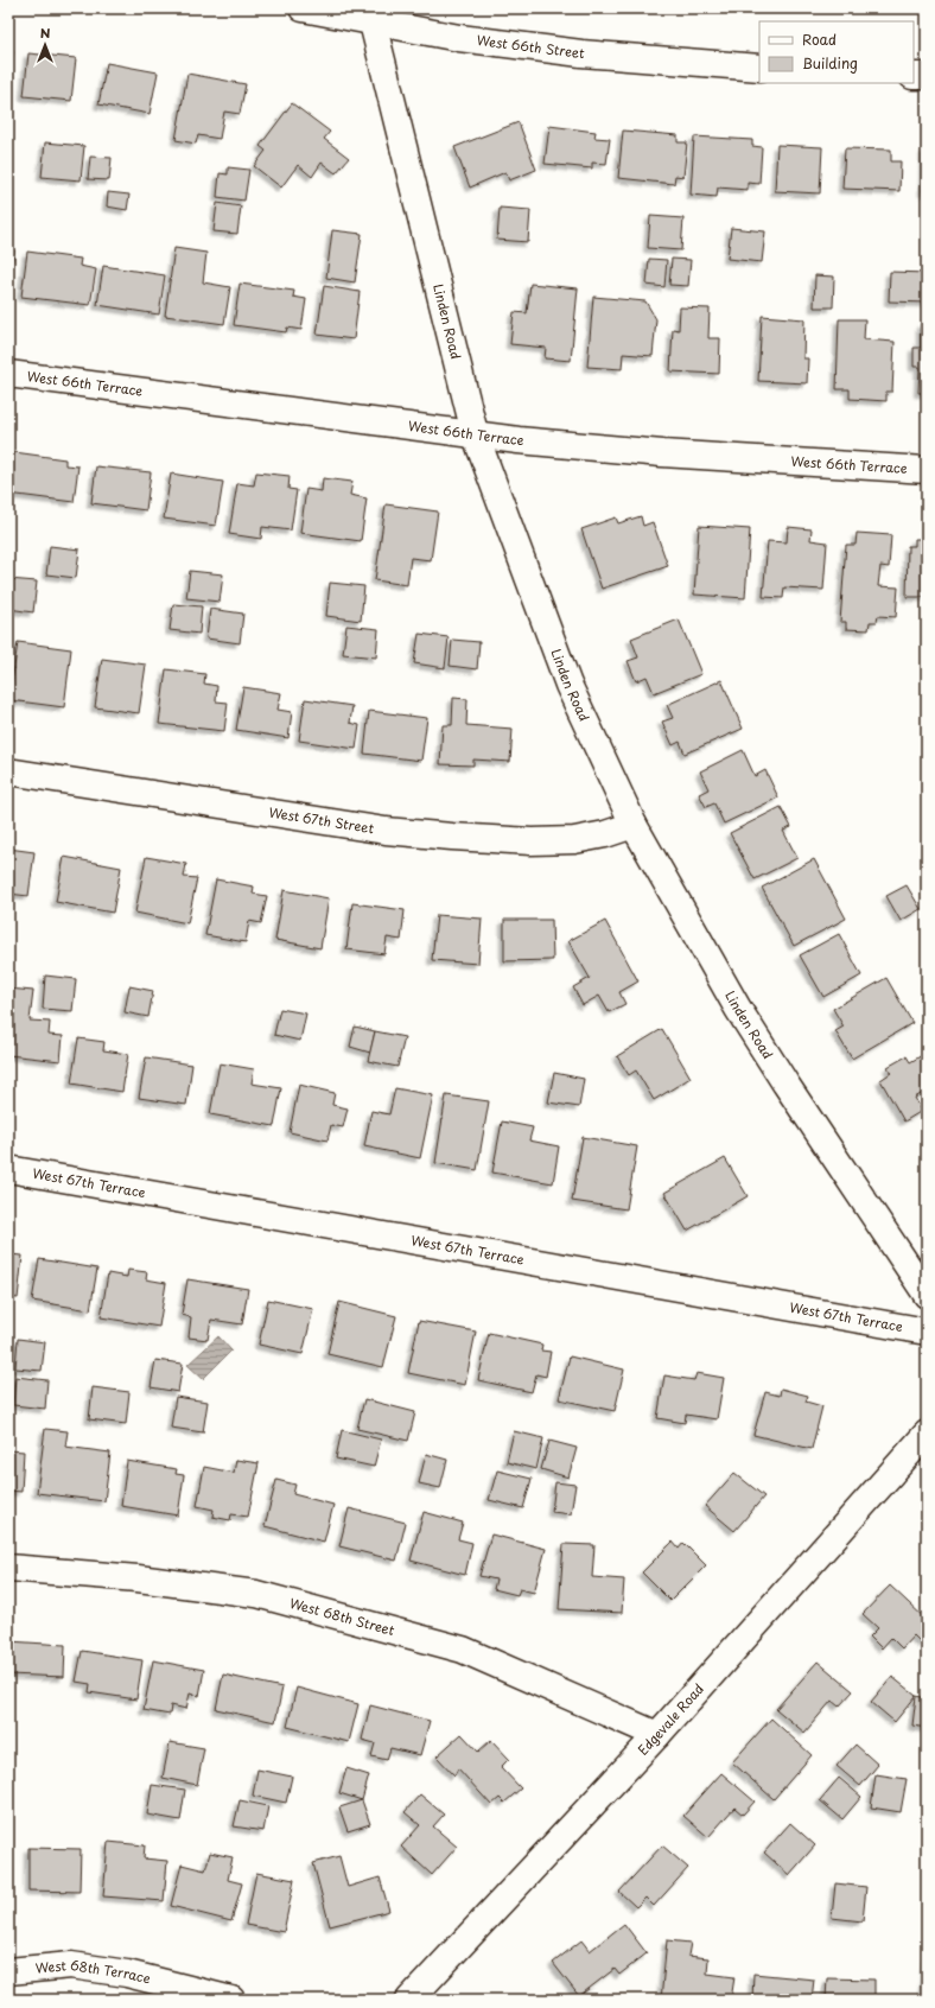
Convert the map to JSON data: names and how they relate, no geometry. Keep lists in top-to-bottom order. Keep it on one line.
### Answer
{"streets":{"street":["West 66th Street","Linden Road","West 66th Terrace","West 67th Street","West 67th Terrace","West 68th Street","Edgevale Road","West 68th Terrace"]},"crossings":[["West 66th Street","Linden Road"],["Linden Road","West 66th Terrace"],["Linden Road","West 67th Street"],["West 68th Street","Edgevale Road"]],"legend":["Road","Building"],"north":"top"}
